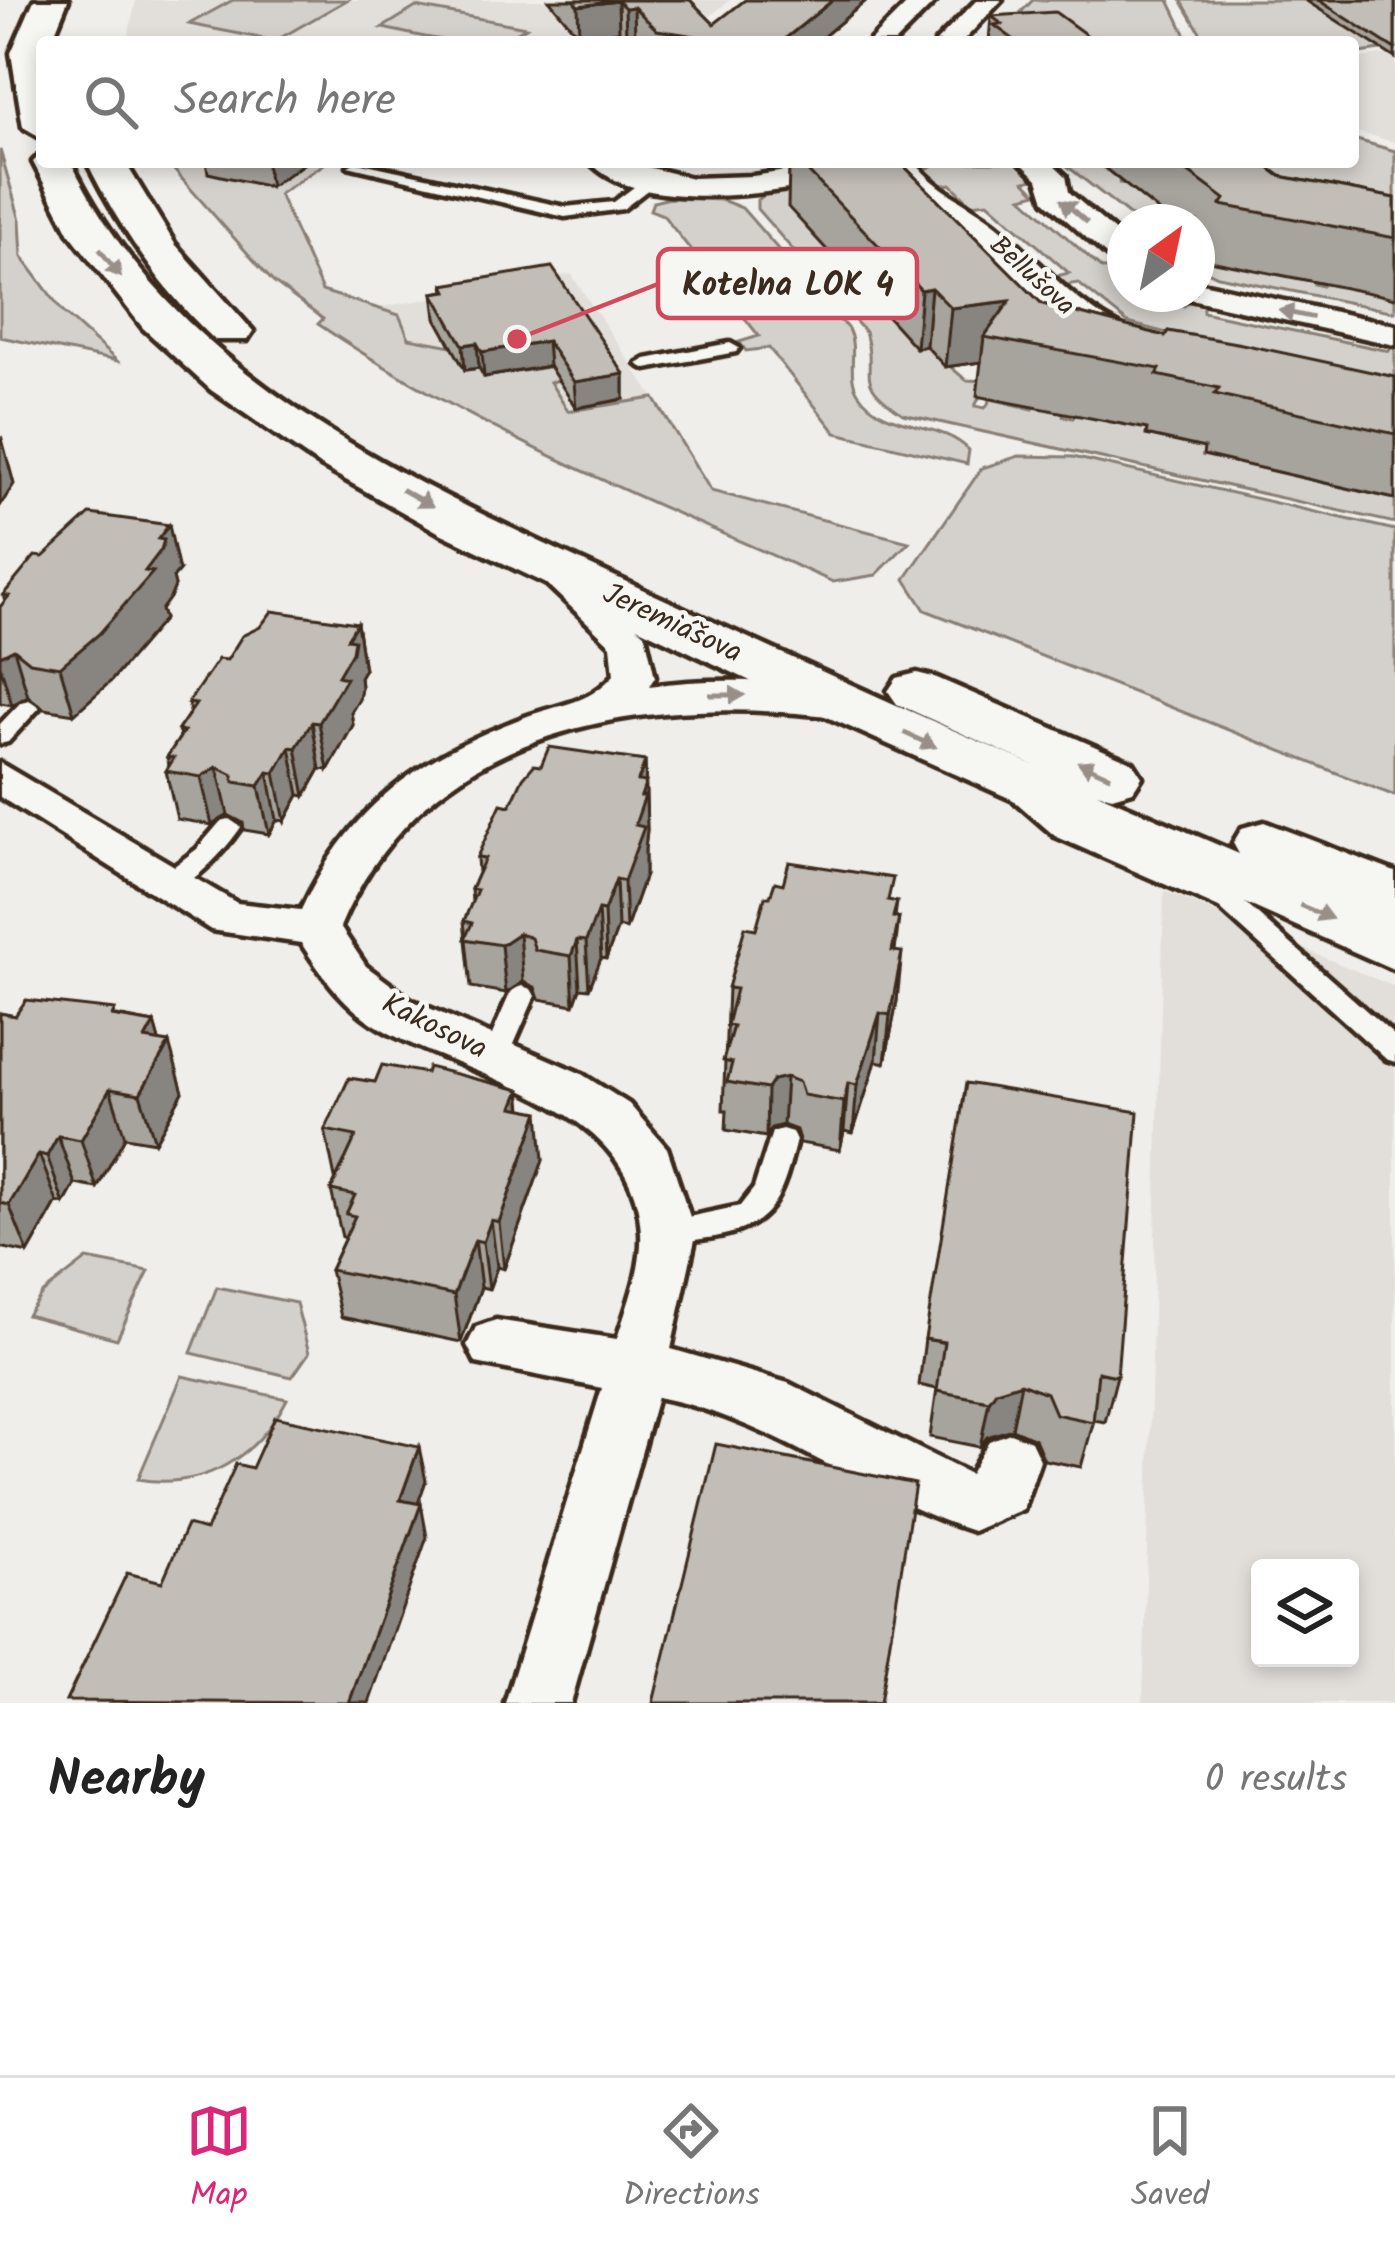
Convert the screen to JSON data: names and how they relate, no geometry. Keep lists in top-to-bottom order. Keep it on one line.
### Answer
{"streets":{"main road":["Jeremiášova"],"street":["Bellušova","Kakosova"]},"places":["Kotelna LOK 4"],"north":"top right","page":{"search":"Search here","heading":["Nearby","0 results"],"nav":["Map","Directions","Saved"]}}
